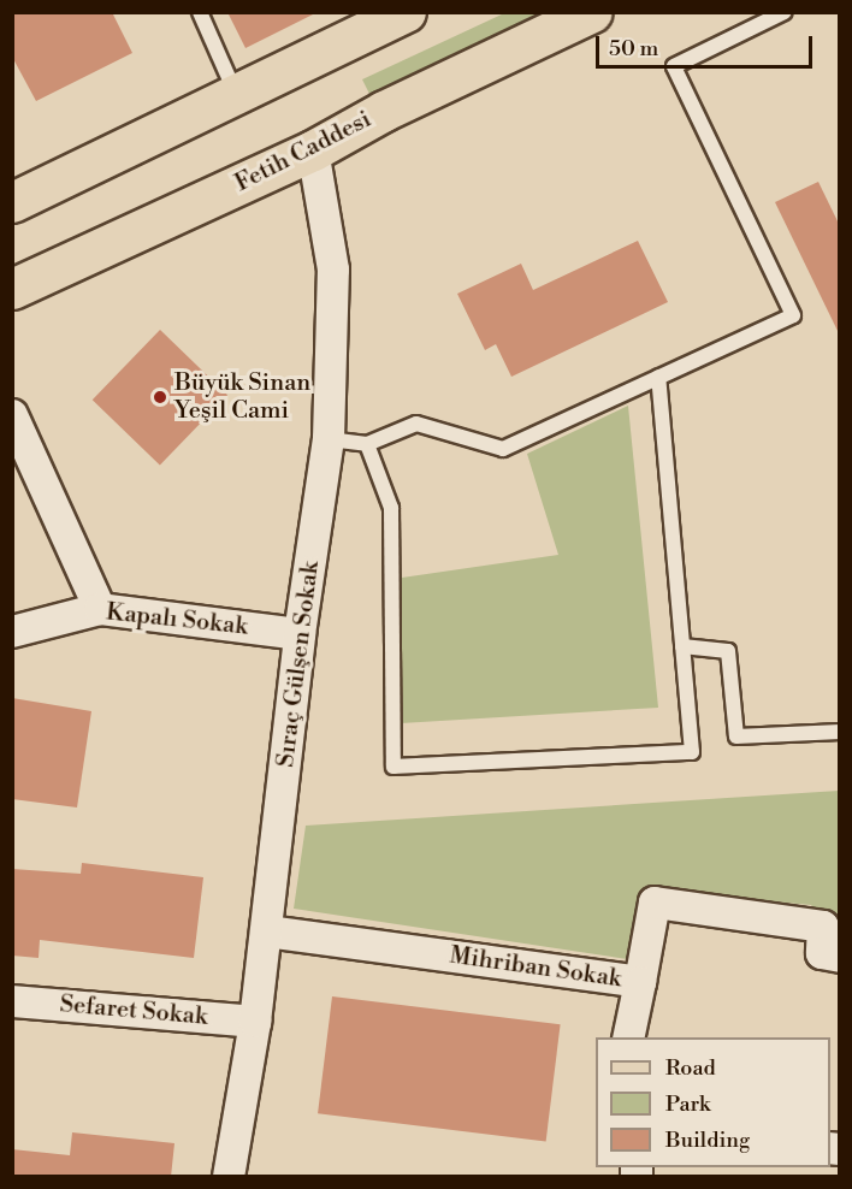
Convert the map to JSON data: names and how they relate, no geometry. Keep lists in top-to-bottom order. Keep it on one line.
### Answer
{"streets":{"main road":["Fetih Caddesi"],"street":["Kapalı Sokak","Sıraç Gülşen Sokak","Mihriban Sokak","Sefaret Sokak"]},"crossings":[["Fetih Caddesi","Sıraç Gülşen Sokak"],["Kapalı Sokak","Sıraç Gülşen Sokak"],["Sıraç Gülşen Sokak","Mihriban Sokak"],["Sıraç Gülşen Sokak","Sefaret Sokak"]],"places":["Büyük Sinan Yeşil Cami"],"legend":["Road","Park","Building"],"scale_bar":"50 m"}
